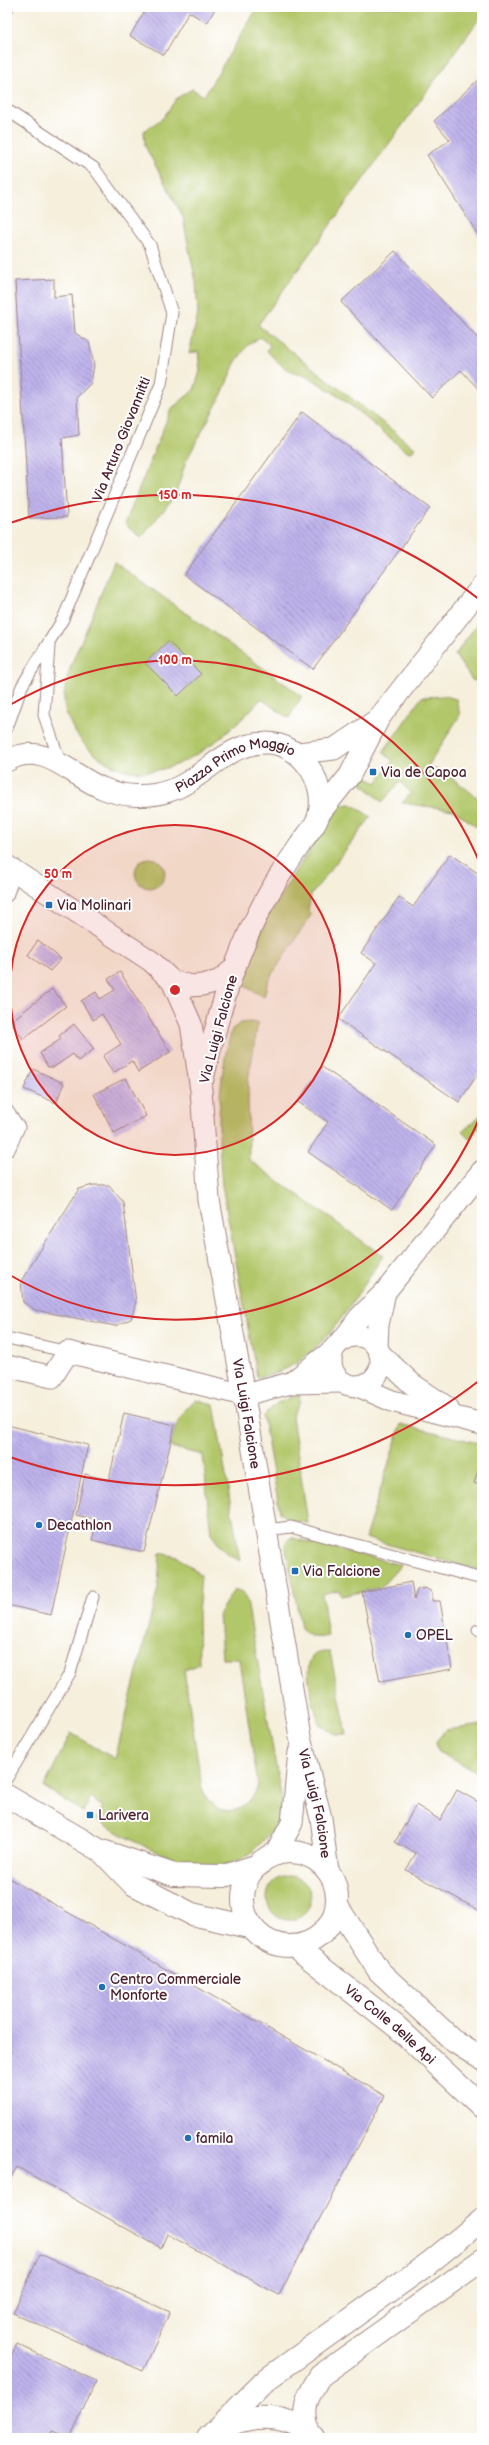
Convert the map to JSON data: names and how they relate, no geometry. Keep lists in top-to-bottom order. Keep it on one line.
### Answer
{"streets":{"main road":["Via Colle delle Api"],"street":["Piazza Primo Maggio","Via Luigi Falcione"],"lane":["Via Arturo Giovannitti"]},"crossings":[["Via Arturo Giovannitti","Piazza Primo Maggio"],["Piazza Primo Maggio","Via Luigi Falcione"],["Via Luigi Falcione","Via Colle delle Api"]],"places":{"transit":["Via de Capoa","Via Molinari","Via Falcione","Larivera"],"other":["Decathlon","OPEL","Centro Commerciale Monforte","famila"]},"rings":["150 m","100 m","50 m"]}
